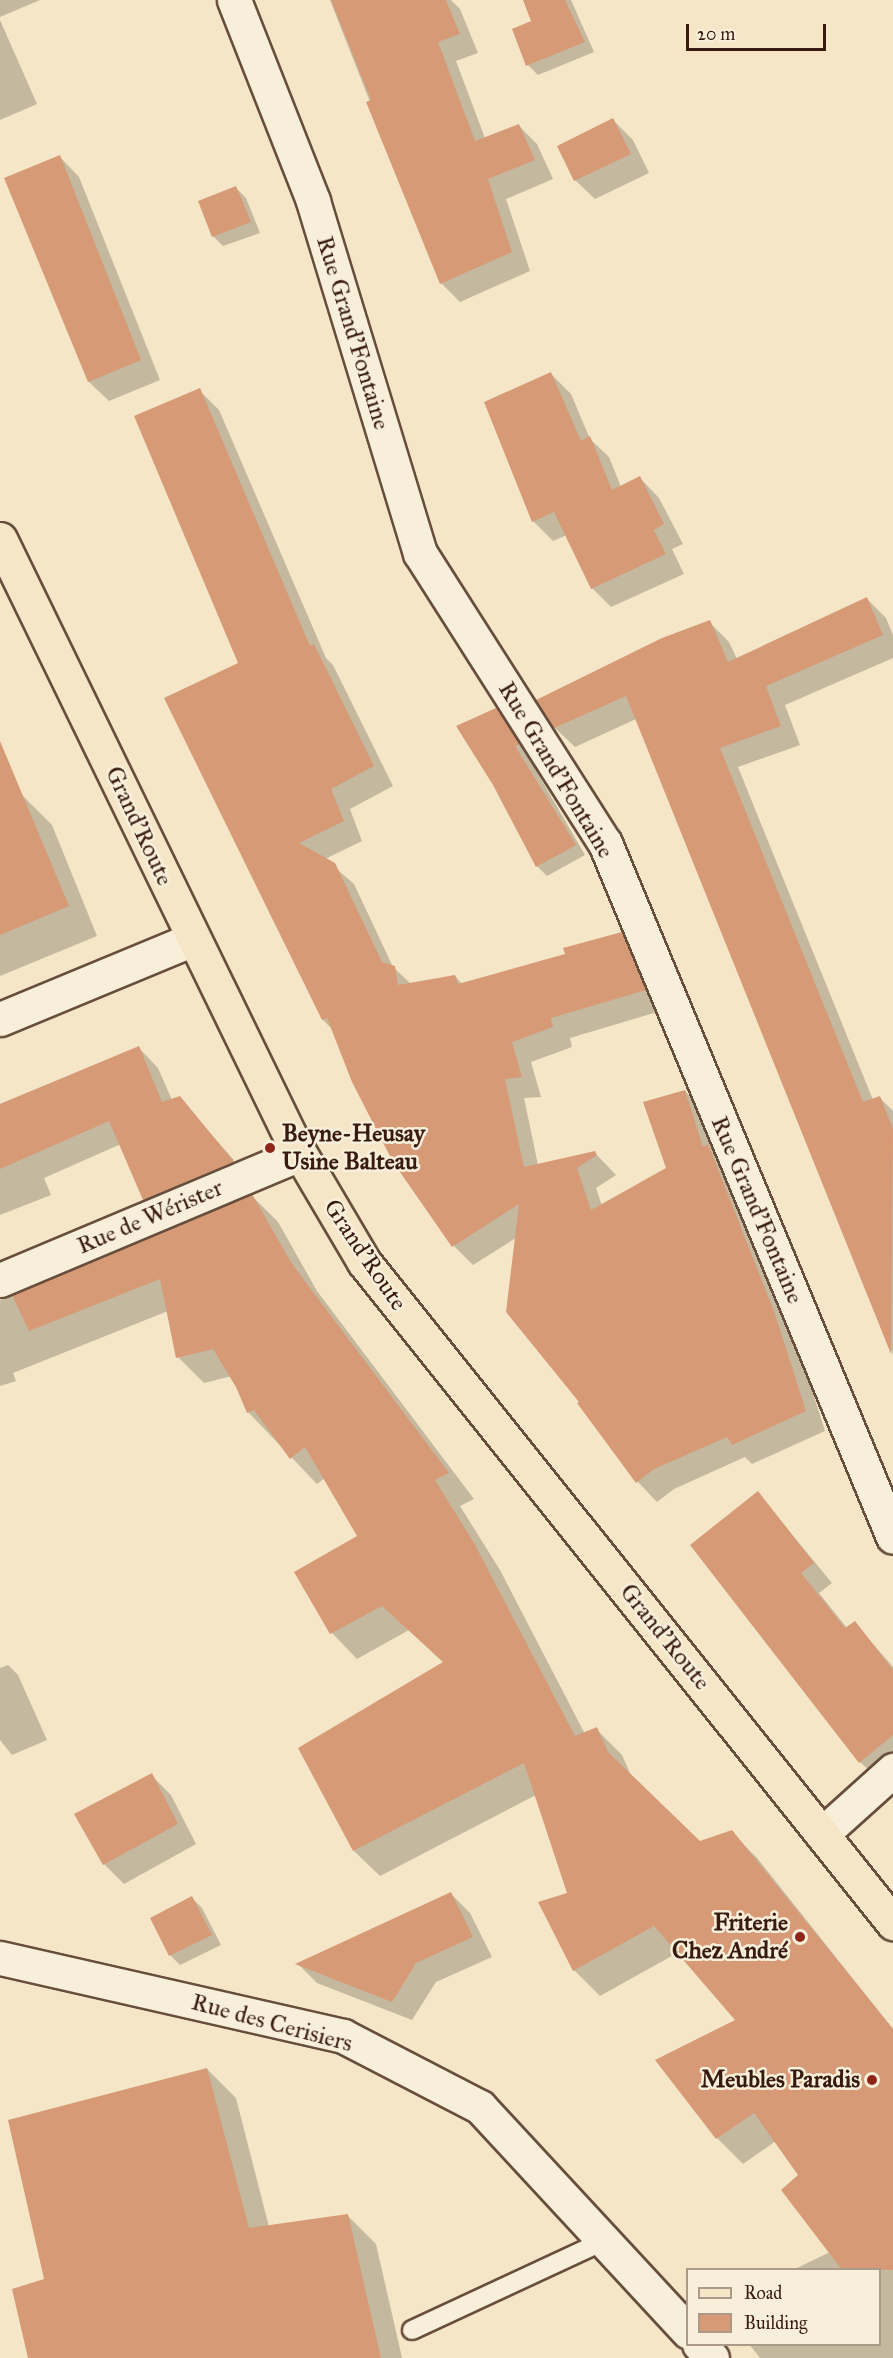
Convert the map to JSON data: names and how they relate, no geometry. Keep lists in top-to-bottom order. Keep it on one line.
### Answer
{"streets":{"main road":["Grand'Route"],"street":["Rue Grand'Fontaine","Rue de Wérister","Rue des Cerisiers"]},"crossings":[["Grand'Route","Rue de Wérister"]],"places":["Beyne-Heusay Usine Balteau","Friterie Chez André","Meubles Paradis"],"legend":["Road","Building"],"scale_bar":"20 m"}
